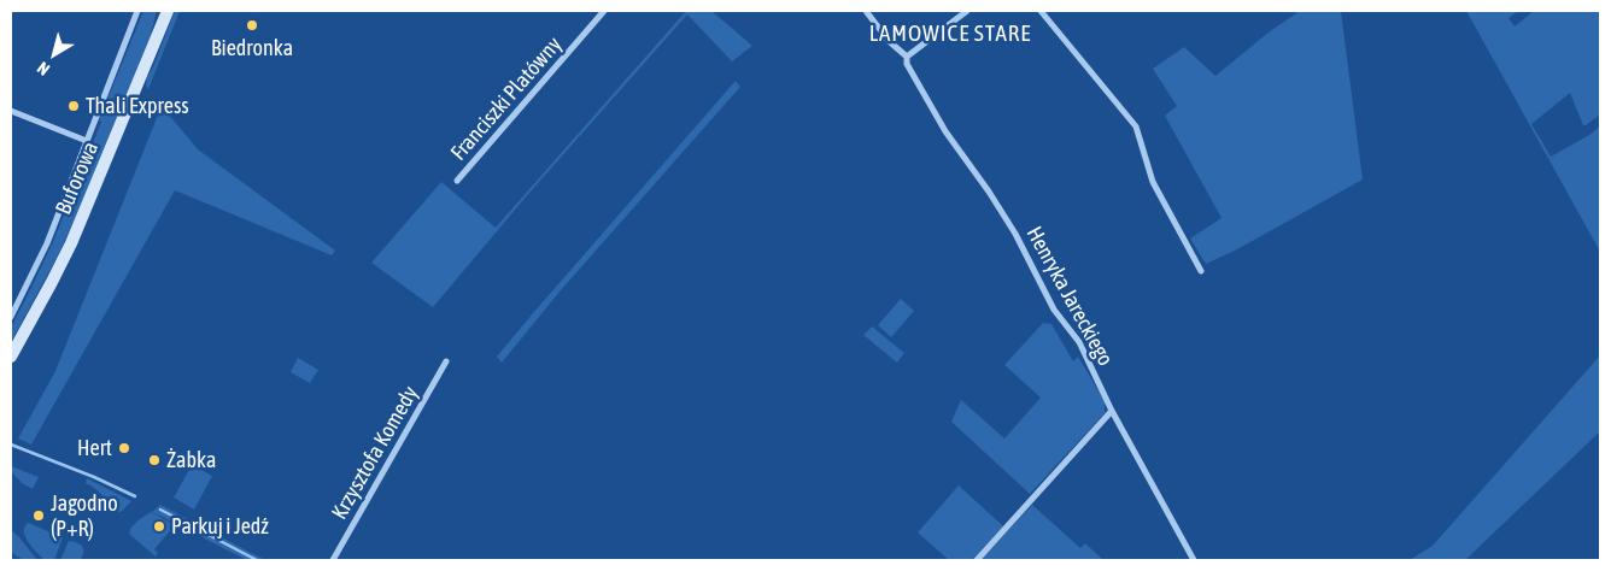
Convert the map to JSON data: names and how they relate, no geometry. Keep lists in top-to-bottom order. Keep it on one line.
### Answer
{"streets":{"main road":["Buforowa"],"street":["Franciszki Platówny","Henryka Jareckiego","Krzysztofa Komedy"]},"districts":["LAMOWICE STARE"],"places":["Biedronka","Thali Express","Hert","Żabka","Jagodno (P+R)","Parkuj i Jedź"],"north":"bottom left"}
